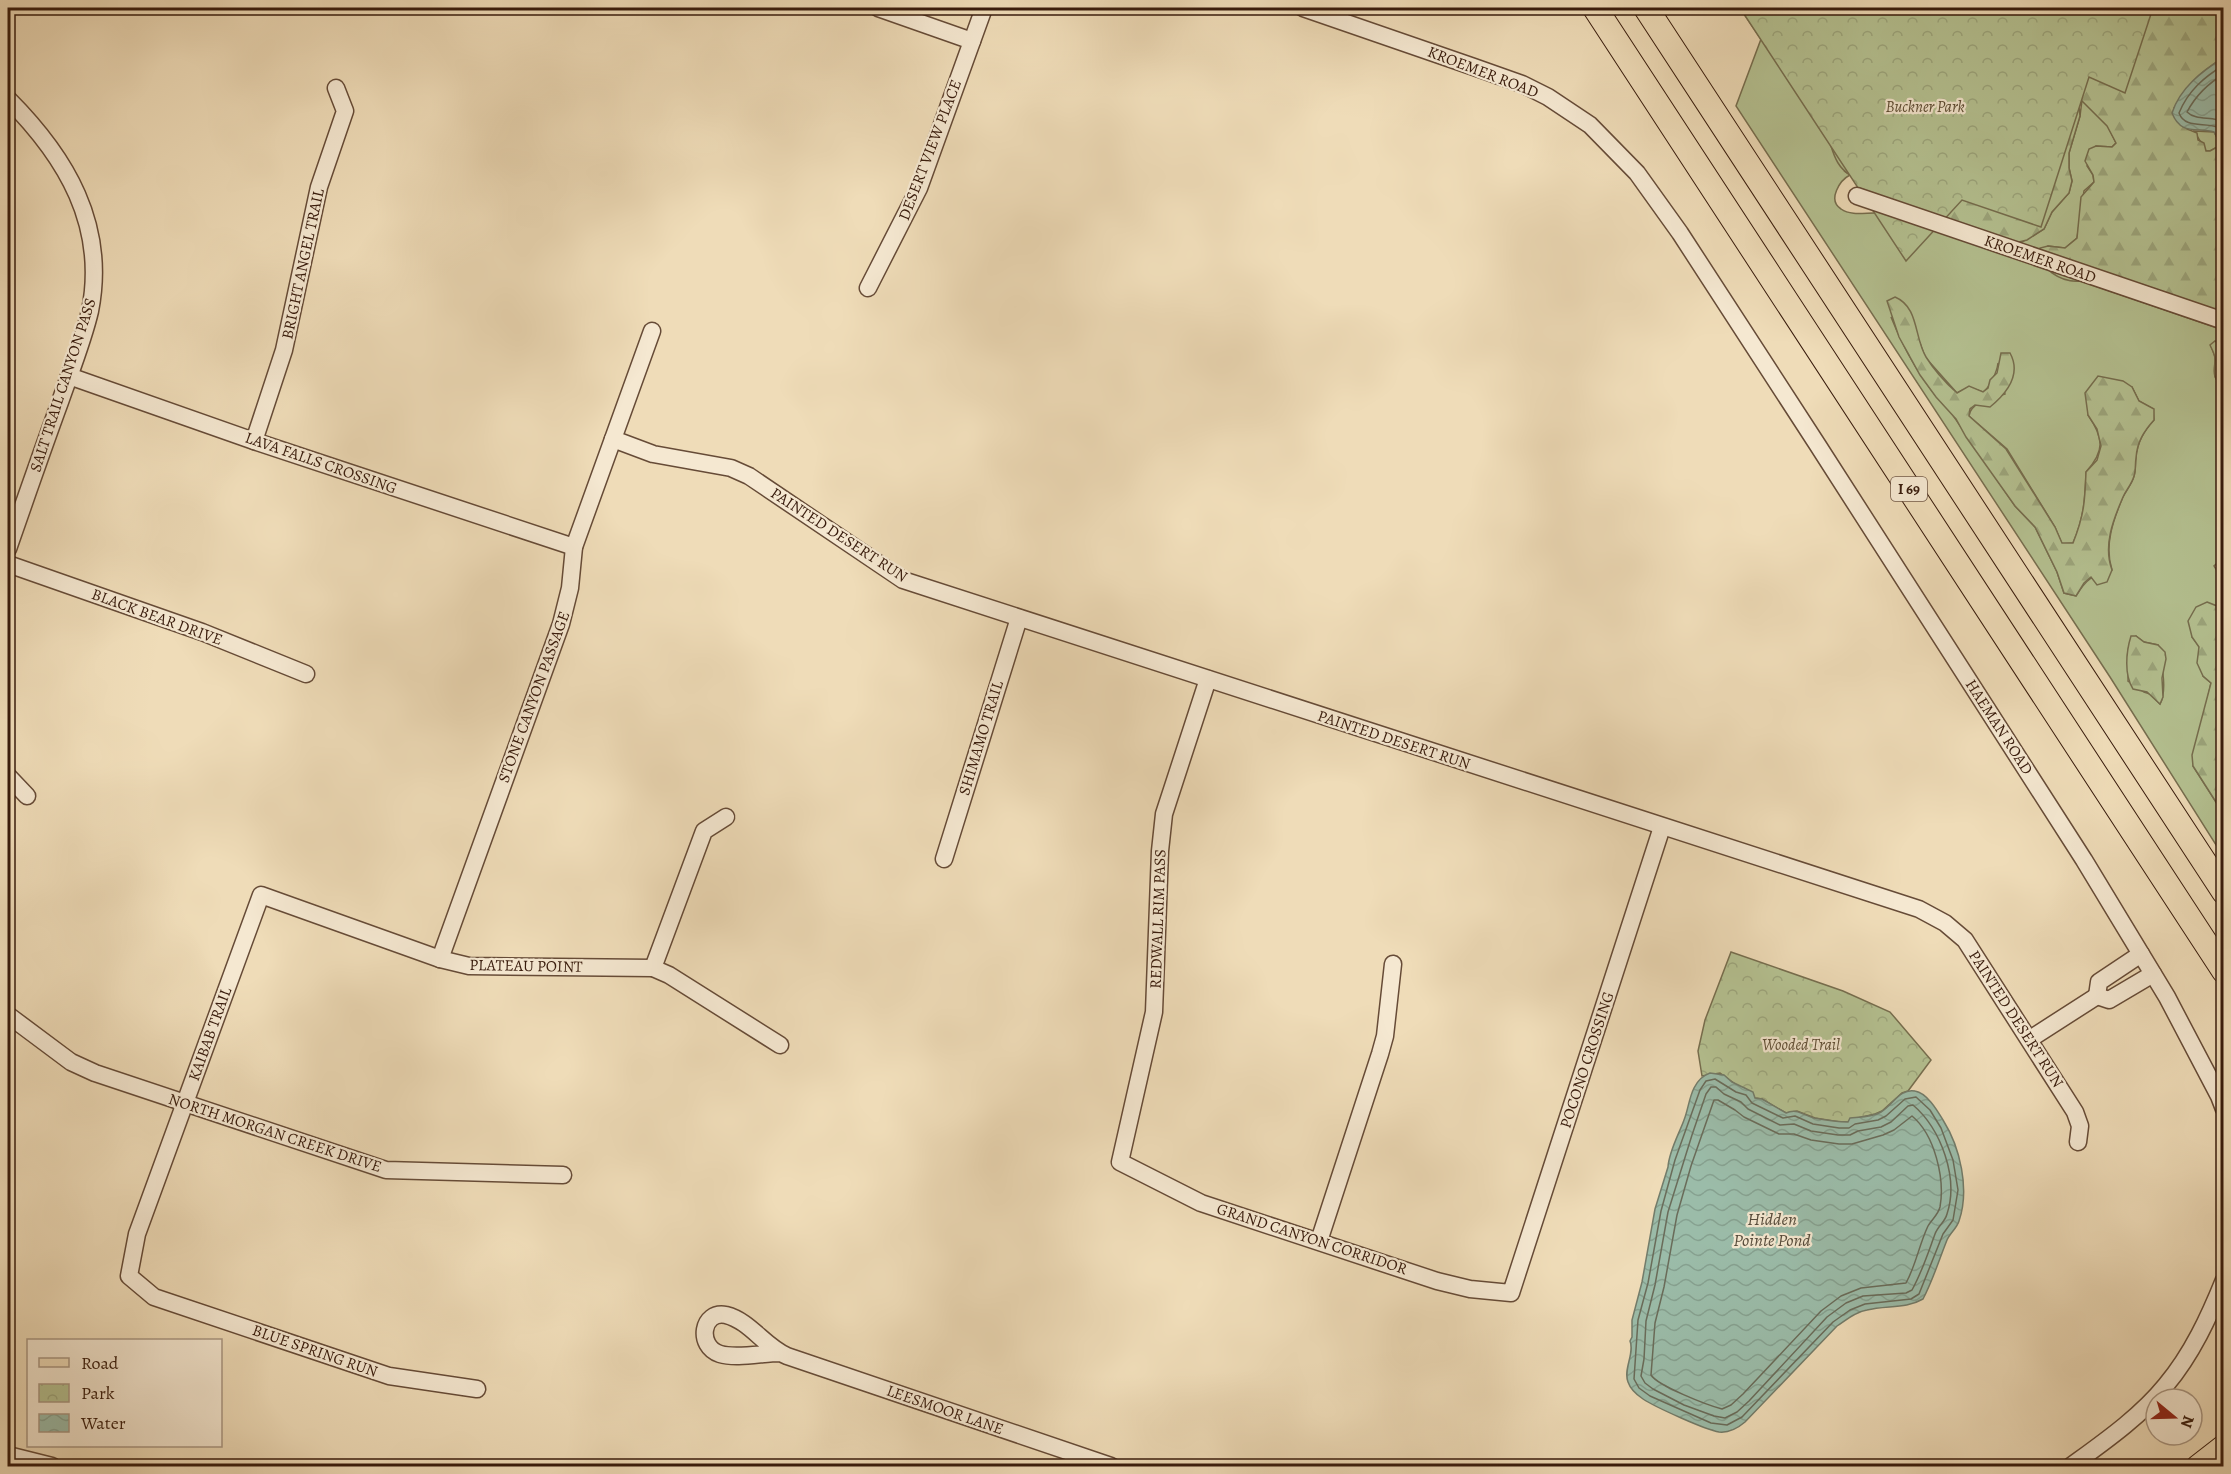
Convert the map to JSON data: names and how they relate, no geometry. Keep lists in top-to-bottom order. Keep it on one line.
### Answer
{"streets":{"highway":["I 69"],"street":["KROEMER ROAD","DESERT VIEW PLACE","BRIGHT ANGEL TRAIL","SALT TRAIL CANYON PASS","LAVA FALLS CROSSING","PAINTED DESERT RUN","BLACK BEAR DRIVE","STONE CANYON PASSAGE","HAEMAN ROAD","SHIMAMO TRAIL","REDWALL RIM PASS","PLATEAU POINT","KAIBAB TRAIL","POCONO CROSSING","NORTH MORGAN CREEK DRIVE","GRAND CANYON CORRIDOR","BLUE SPRING RUN","LEESMOOR LANE"]},"crossings":[["KROEMER ROAD","HAEMAN ROAD"],["BRIGHT ANGEL TRAIL","LAVA FALLS CROSSING"],["SALT TRAIL CANYON PASS","LAVA FALLS CROSSING"],["LAVA FALLS CROSSING","STONE CANYON PASSAGE"],["PAINTED DESERT RUN","STONE CANYON PASSAGE"],["PAINTED DESERT RUN","SHIMAMO TRAIL"],["PAINTED DESERT RUN","REDWALL RIM PASS"],["PAINTED DESERT RUN","POCONO CROSSING"],["STONE CANYON PASSAGE","PLATEAU POINT"],["REDWALL RIM PASS","GRAND CANYON CORRIDOR"],["PLATEAU POINT","KAIBAB TRAIL"],["KAIBAB TRAIL","NORTH MORGAN CREEK DRIVE"],["KAIBAB TRAIL","BLUE SPRING RUN"],["POCONO CROSSING","GRAND CANYON CORRIDOR"]],"water":["Hidden Pointe Pond"],"parks":["Buckner Park","Wooded Trail"],"legend":["Road","Park","Water"],"north":"right"}
